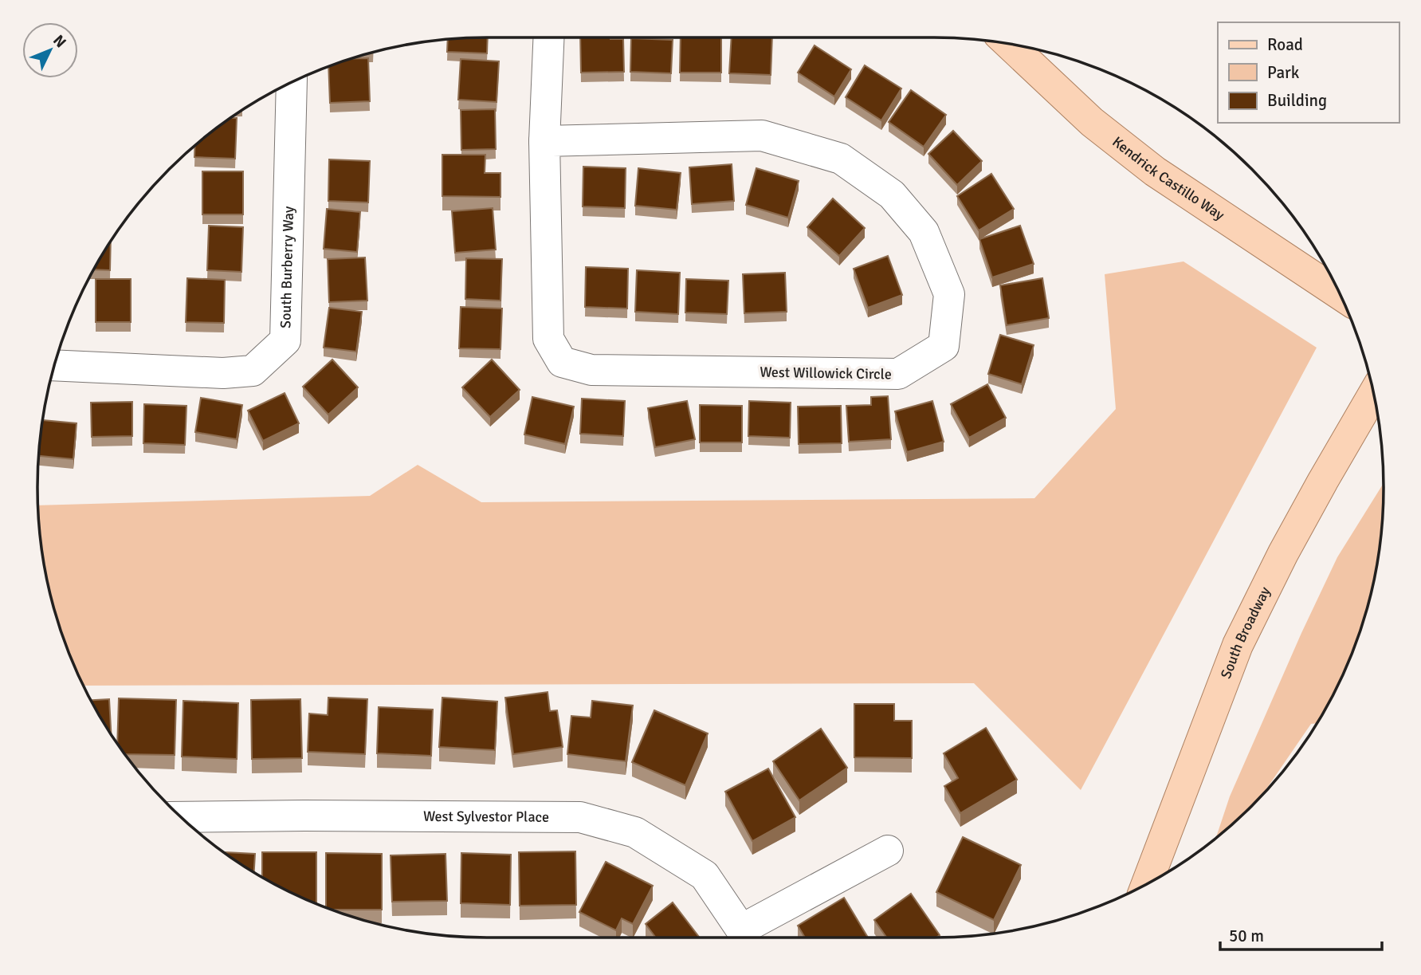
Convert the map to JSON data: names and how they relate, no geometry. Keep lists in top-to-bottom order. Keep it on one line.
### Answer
{"streets":{"main road":["Kendrick Castillo Way","South Broadway"],"street":["South Burberry Way","West Willowick Circle","West Sylvestor Place"]},"legend":["Road","Park","Building"],"scale_bar":"50 m","north":"top right"}
